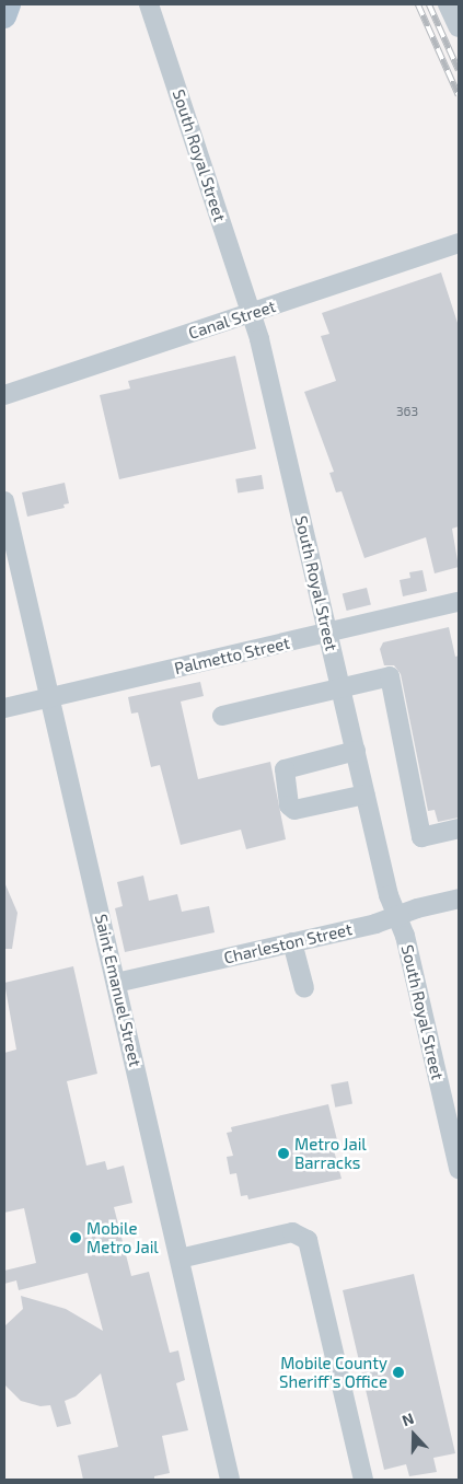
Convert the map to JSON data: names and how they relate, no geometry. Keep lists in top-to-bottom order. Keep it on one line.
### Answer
{"streets":{"street":["South Royal Street","Canal Street","Palmetto Street","Charleston Street","Saint Emanuel Street"]},"crossings":[["South Royal Street","Canal Street"],["South Royal Street","Palmetto Street"],["South Royal Street","Charleston Street"],["Palmetto Street","Saint Emanuel Street"],["Charleston Street","Saint Emanuel Street"]],"places":["Metro Jail Barracks","Mobile Metro Jail","Mobile County Sheriff's Office"],"house_numbers":["363"],"north":"top"}
